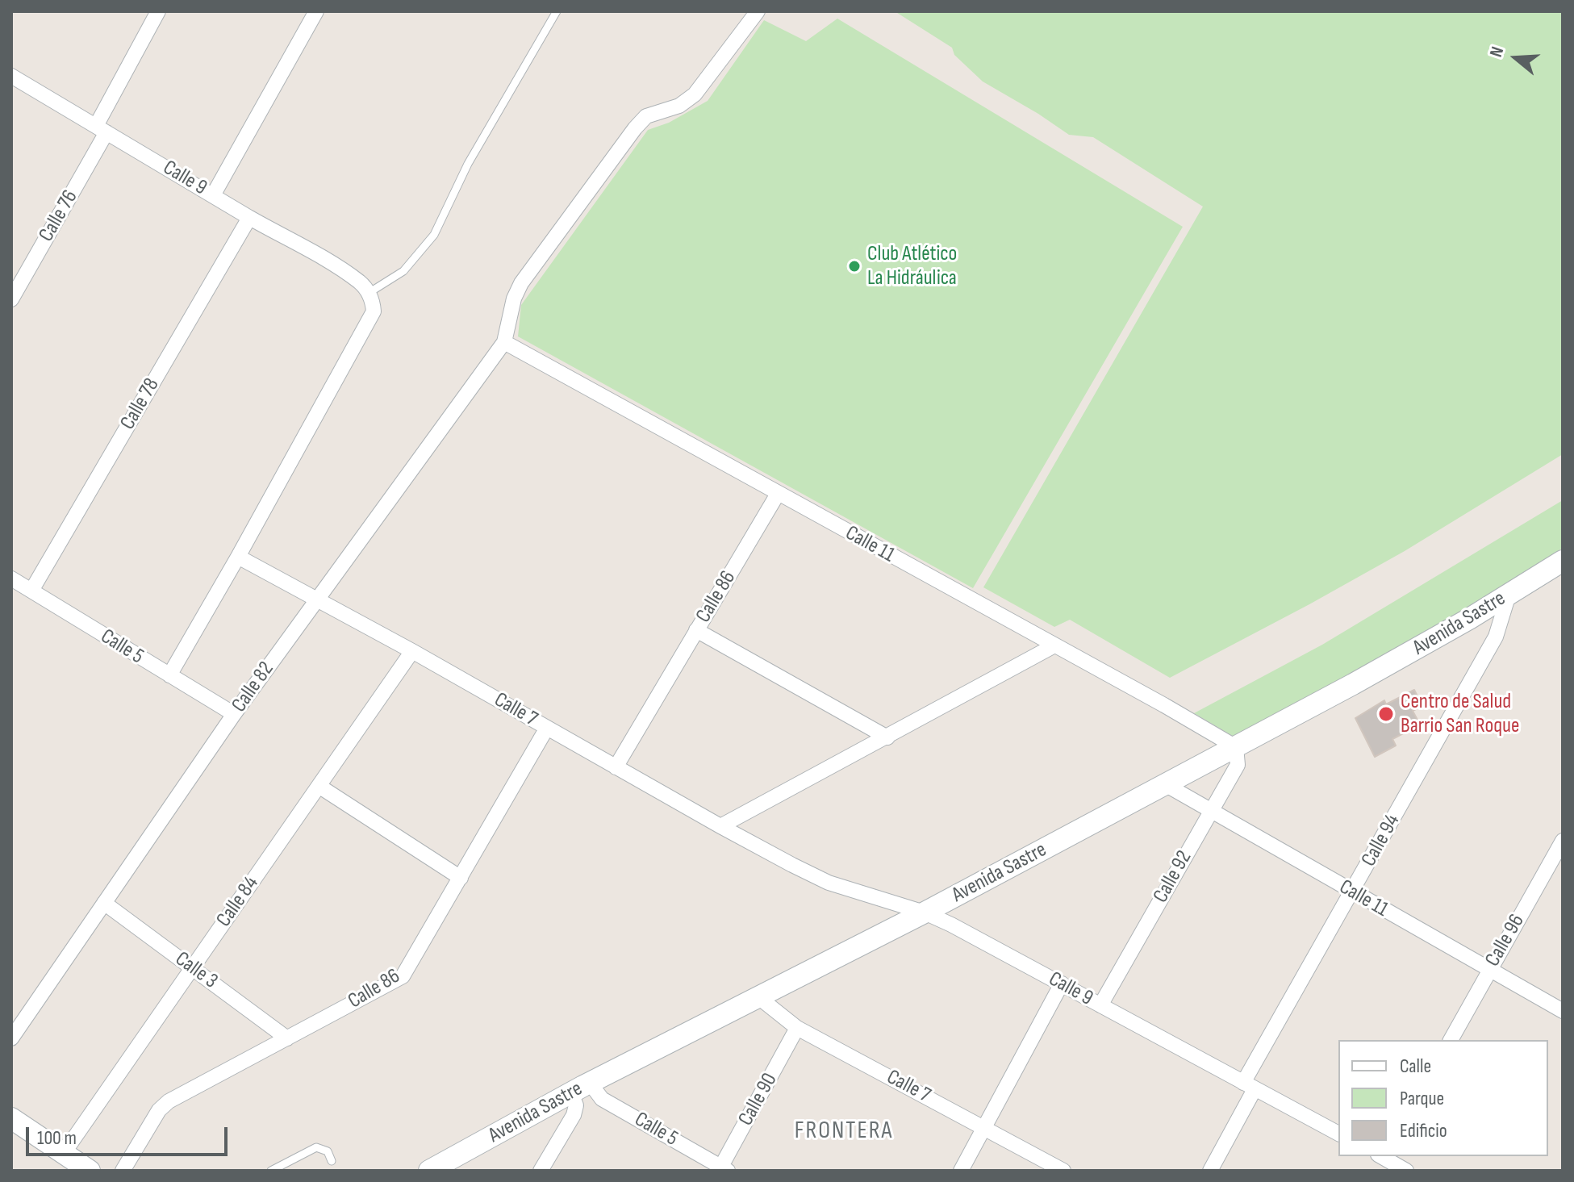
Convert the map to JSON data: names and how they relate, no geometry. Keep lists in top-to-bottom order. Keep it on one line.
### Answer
{"streets":{"street":["Calle 9","Calle 76","Calle 78","Calle 11","Calle 86","Avenida Sastre","Calle 5","Calle 82","Calle 7","Calle 94","Calle 92","Calle 84","Calle 96","Calle 3","Calle 90"]},"crossings":[["Calle 9","Calle 76"],["Calle 9","Calle 78"],["Calle 9","Avenida Sastre"],["Calle 9","Calle 7"],["Calle 9","Calle 94"],["Calle 9","Calle 92"],["Calle 78","Calle 5"],["Calle 11","Calle 86"],["Calle 11","Avenida Sastre"],["Calle 11","Calle 82"],["Calle 11","Calle 94"],["Calle 11","Calle 92"],["Calle 11","Calle 96"],["Calle 86","Calle 7"],["Calle 86","Calle 3"],["Avenida Sastre","Calle 5"],["Avenida Sastre","Calle 7"],["Avenida Sastre","Calle 94"],["Avenida Sastre","Calle 92"],["Calle 5","Calle 82"],["Calle 5","Calle 90"],["Calle 82","Calle 7"],["Calle 82","Calle 3"],["Calle 7","Calle 84"],["Calle 7","Calle 90"],["Calle 84","Calle 3"]],"districts":["FRONTERA"],"places":["Club Atlético La Hidráulica","Centro de Salud Barrio San Roque"],"legend":["Calle","Parque","Edificio"],"scale_bar":"100 m","north":"left"}
